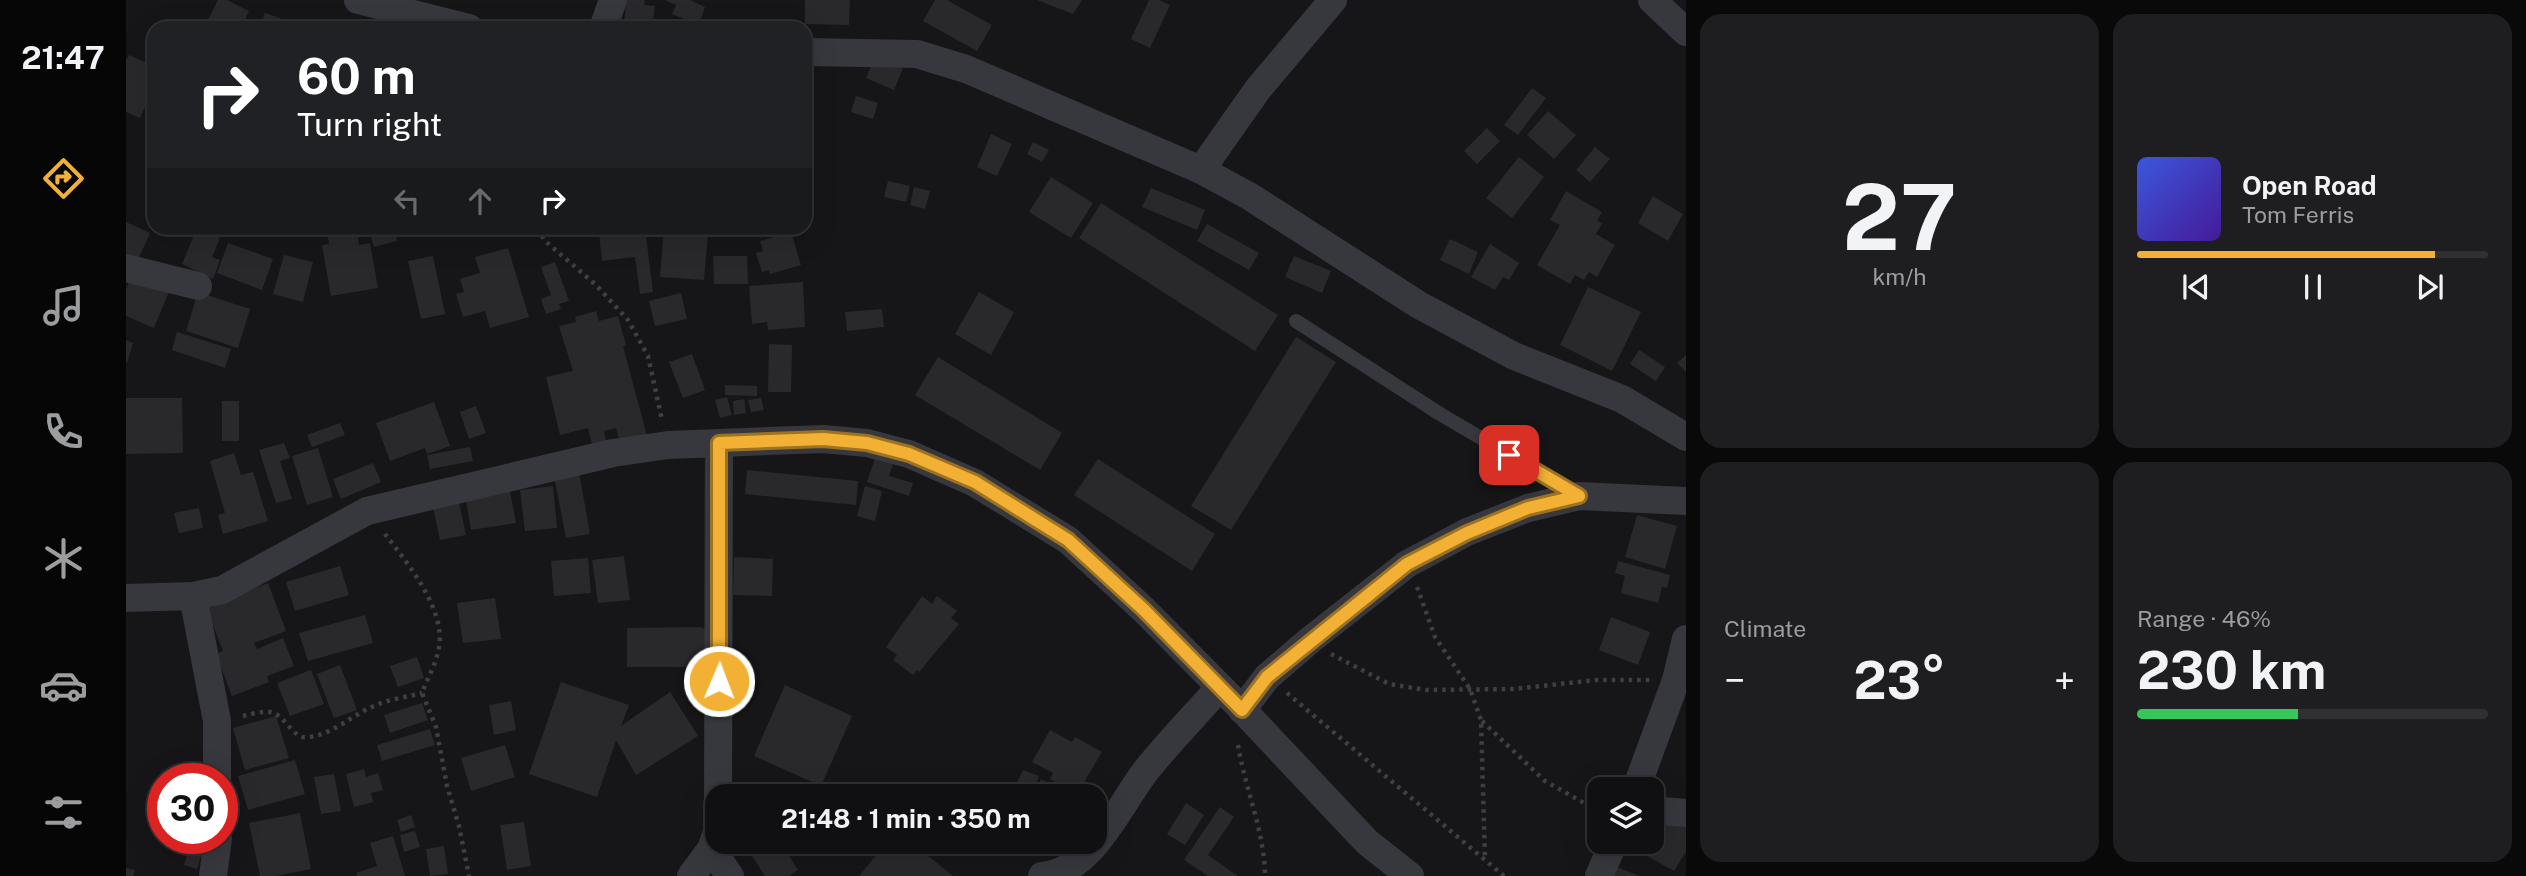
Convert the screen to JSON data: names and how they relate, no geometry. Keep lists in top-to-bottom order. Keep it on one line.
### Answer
{"page":{"tabs":"21:47","tile":[["27","km/h"],"Climate",["Range · 46%","230 km"]],"turn":["60 m","Turn right"],"song":["Open Road","Tom Ferris"],"heat":["−","23°","+"],"limit":"30","trip":"21:48 · 1 min · 350 m"}}
